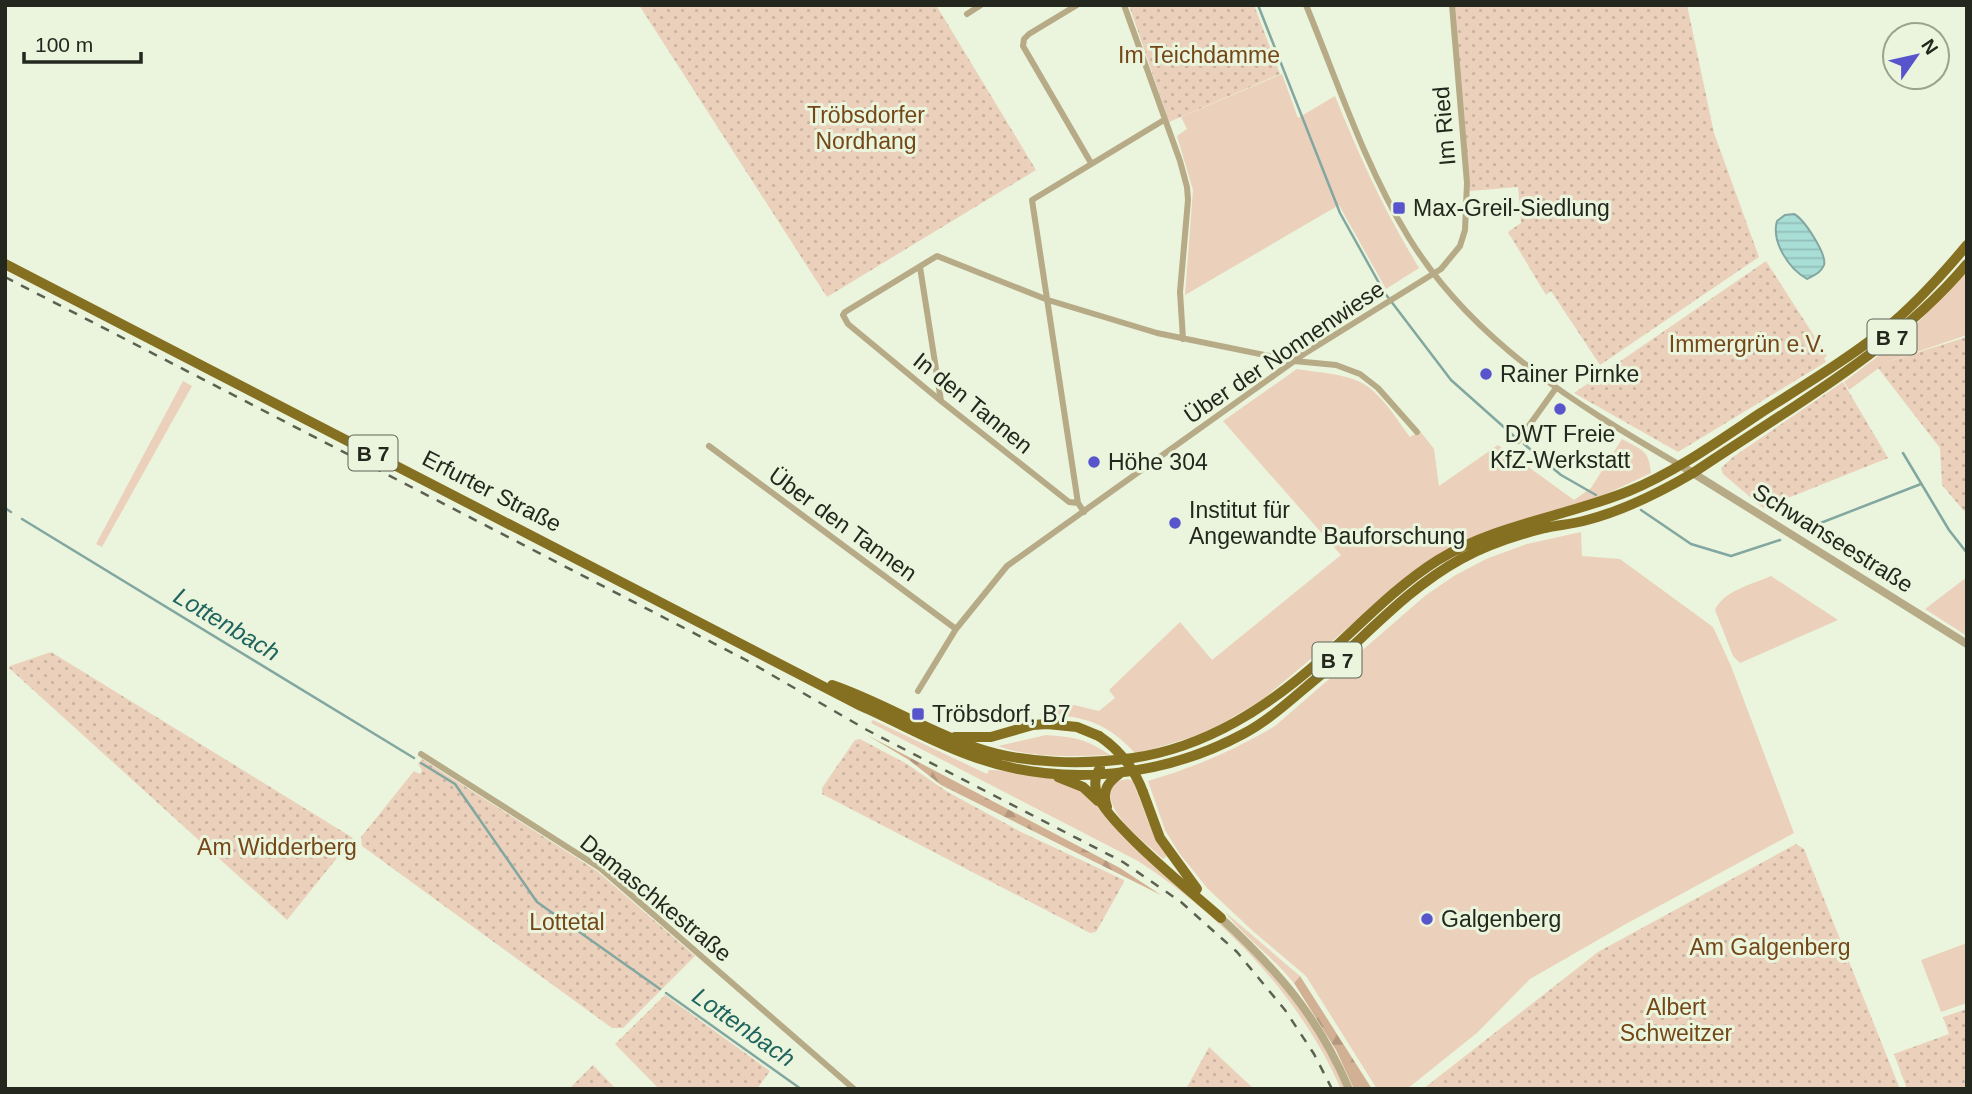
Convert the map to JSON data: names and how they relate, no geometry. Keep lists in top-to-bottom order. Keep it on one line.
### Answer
{"streets":{"main road":["B 7","Erfurter Straße"],"street":["Im Ried","Über der Nonnenwiese","In den Tannen","Über den Tannen","Schwanseestraße","Damaschkestraße"]},"crossings":[["Im Ried","Über der Nonnenwiese"],["B 7","Erfurter Straße"],["B 7","Schwanseestraße"],["Über der Nonnenwiese","In den Tannen"],["Über der Nonnenwiese","Über den Tannen"]],"water":["Lottenbach"],"parks":["Im Teichdamme","Tröbsdorfer Nordhang","Immergrün e.V.","Am Widderberg","Lottetal","Am Galgenberg","Albert Schweitzer"],"places":{"transit":["Max-Greil-Siedlung","Tröbsdorf, B7"],"other":["Rainer Pirnke","DWT Freie KfZ-Werkstatt","Höhe 304","Institut für Angewandte Bauforschung","Galgenberg"]},"scale_bar":"100 m","north":"top right"}
